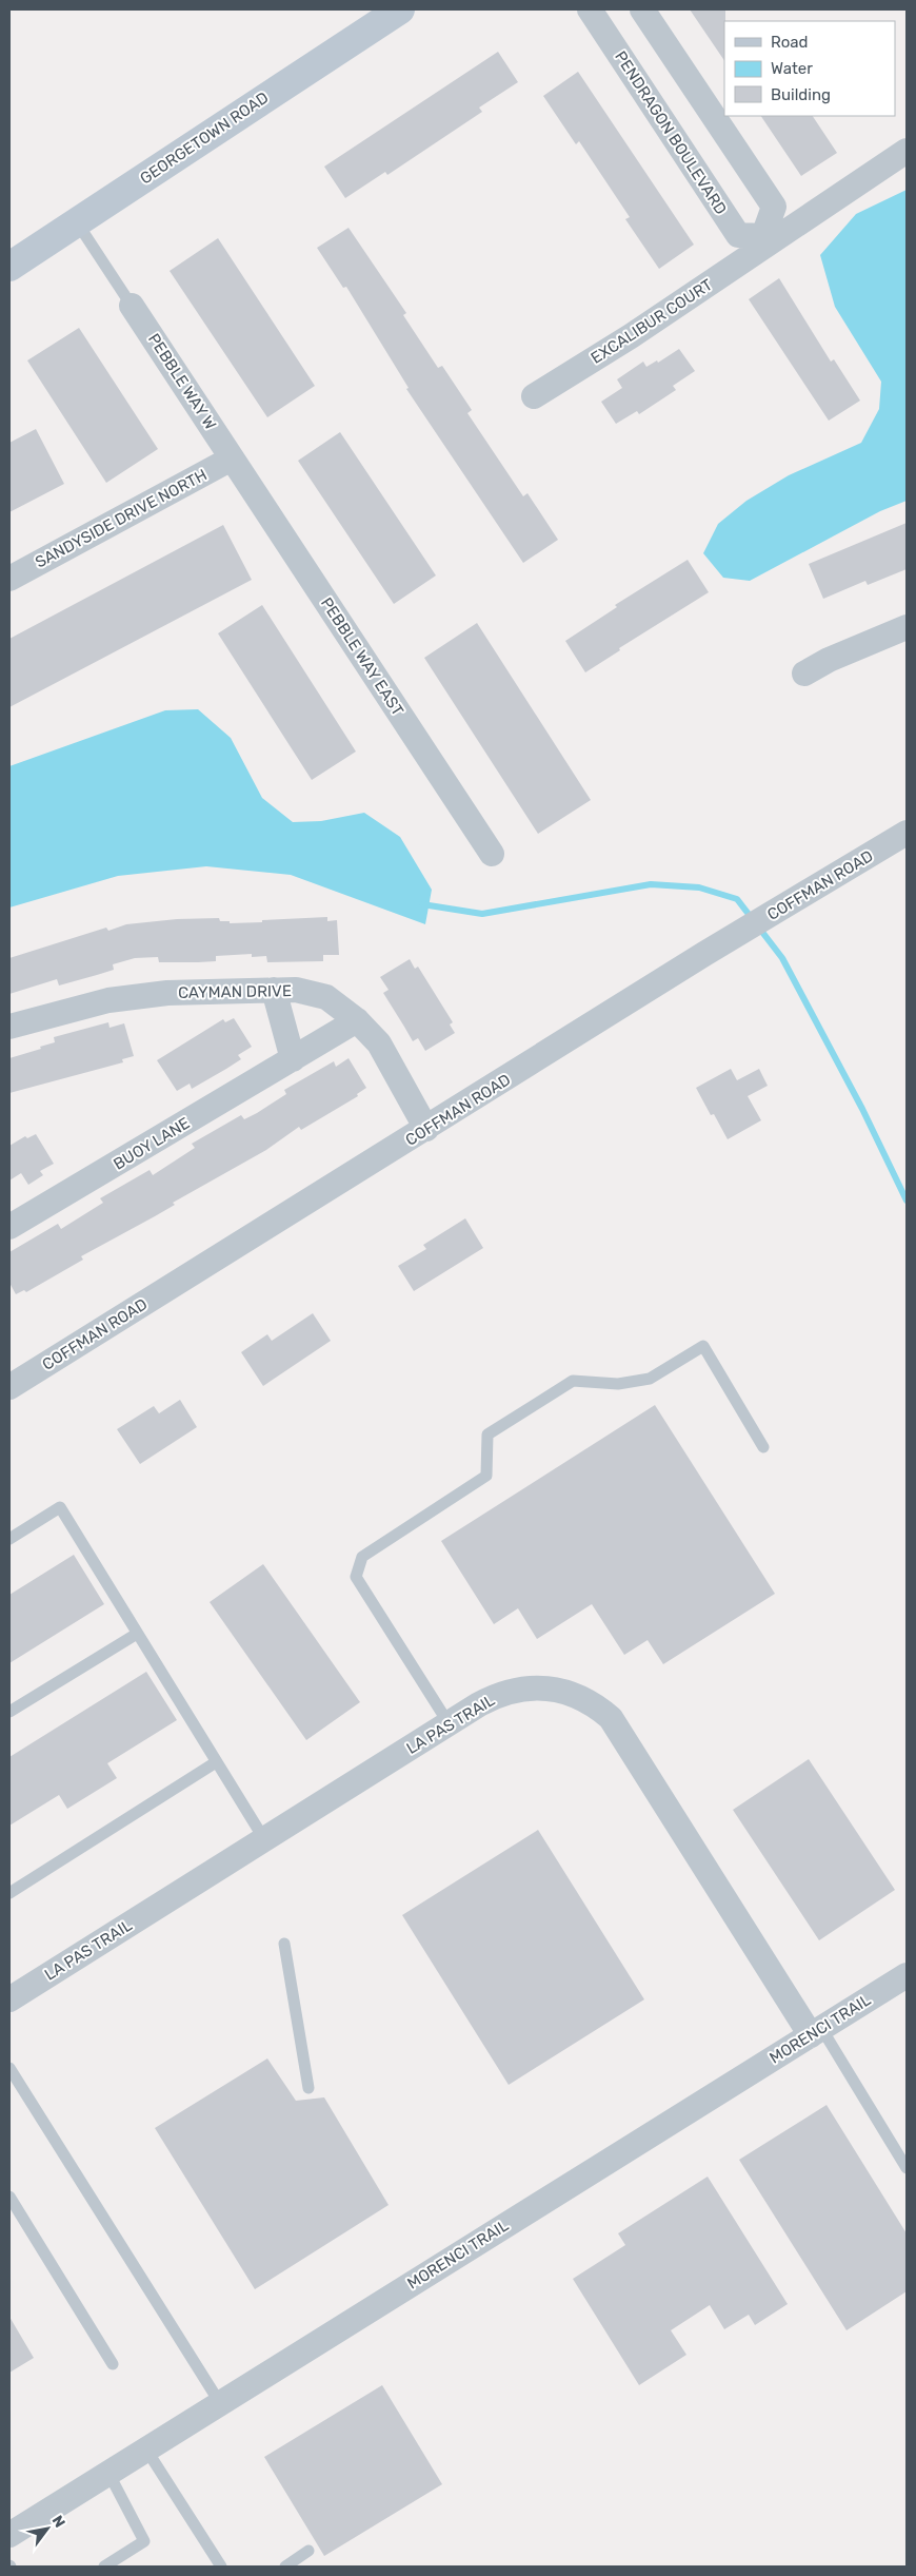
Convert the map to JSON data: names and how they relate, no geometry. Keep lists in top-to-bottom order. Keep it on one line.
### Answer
{"streets":{"main road":["GEORGETOWN ROAD"],"street":["PENDRAGON BOULEVARD","EXCALIBUR COURT","PEBBLE WAY W","SANDYSIDE DRIVE NORTH","PEBBLE WAY EAST","COFFMAN ROAD","CAYMAN DRIVE","BUOY LANE","LA PAS TRAIL","MORENCI TRAIL"]},"crossings":[["PENDRAGON BOULEVARD","EXCALIBUR COURT"],["PEBBLE WAY W","SANDYSIDE DRIVE NORTH"],["PEBBLE WAY W","PEBBLE WAY EAST"],["SANDYSIDE DRIVE NORTH","PEBBLE WAY EAST"],["COFFMAN ROAD","CAYMAN DRIVE"],["CAYMAN DRIVE","BUOY LANE"],["LA PAS TRAIL","MORENCI TRAIL"]],"legend":["Road","Water","Building"],"north":"top right"}
